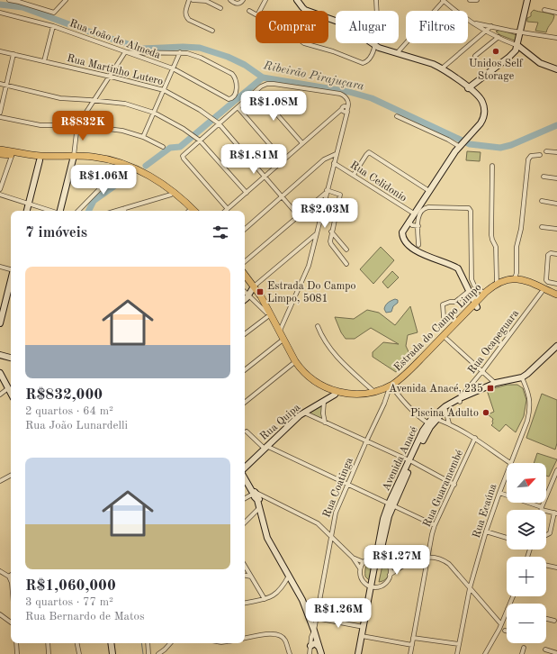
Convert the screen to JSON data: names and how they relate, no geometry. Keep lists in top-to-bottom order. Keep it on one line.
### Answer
{"streets":{"main road":["Estrada do Campo Limpo"],"street":["Rua João de Almeda","Rua Martinho Lutero","Rua Celidonio","Rua Ocapeguara","Rua Quipa","Avenida Anacé","Rua Coatinga","Rua Guaramembé","Rua Ecaúna"]},"crossings":[["Estrada do Campo Limpo","Rua Ocapeguara"],["Estrada do Campo Limpo","Rua Quipa"],["Estrada do Campo Limpo","Rua Coatinga"],["Rua Ocapeguara","Avenida Anacé"],["Avenida Anacé","Rua Ecaúna"]],"water":["Ribeirão Pirajuçara"],"places":{"other":["Unidos Self Storage","Piscina Adulto"],"transit":["Estrada Do Campo Limpo, 5081","Avenida Anacé, 235"]},"north":"top right","page":{"chip":["Comprar","Alugar","Filtros"],"price":["R$1.08M","R$832K","R$1.81M","R$1.06M","R$2.03M","R$1.27M","R$1.26M"],"heading":"7 imóveis","list":[{"name":"R$832,000","note":"2 quartos · 64 m² · Rua João Lunardelli"},{"name":"R$1,060,000","note":"3 quartos · 77 m² · Rua Bernardo de Matos"}],"map_buttons":["+","−"]}}
